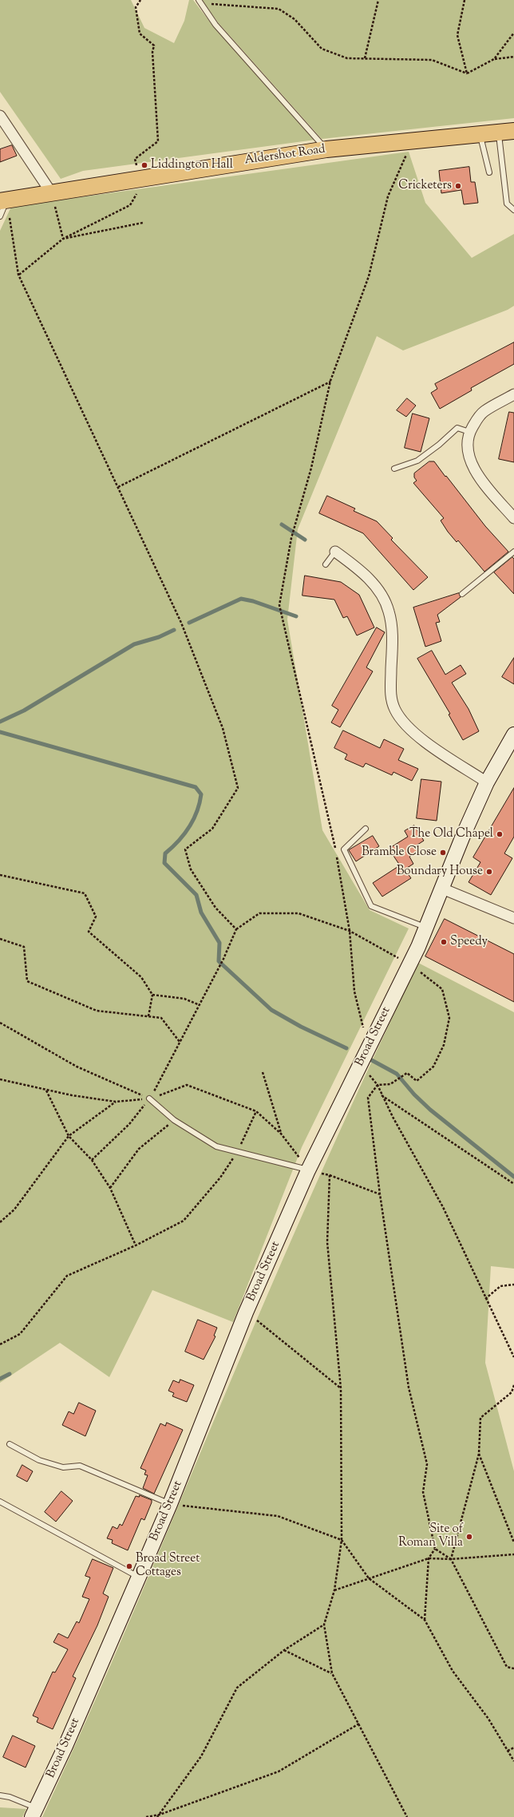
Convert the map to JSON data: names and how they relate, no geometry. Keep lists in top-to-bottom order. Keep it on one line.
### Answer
{"streets":{"main road":["Aldershot Road"],"street":["Broad Street"]},"places":["Liddington Hall","Cricketers","The Old Chapel","Bramble Close","Boundary House","Speedy","Site of Roman Villa","Broad Street Cottages"]}
